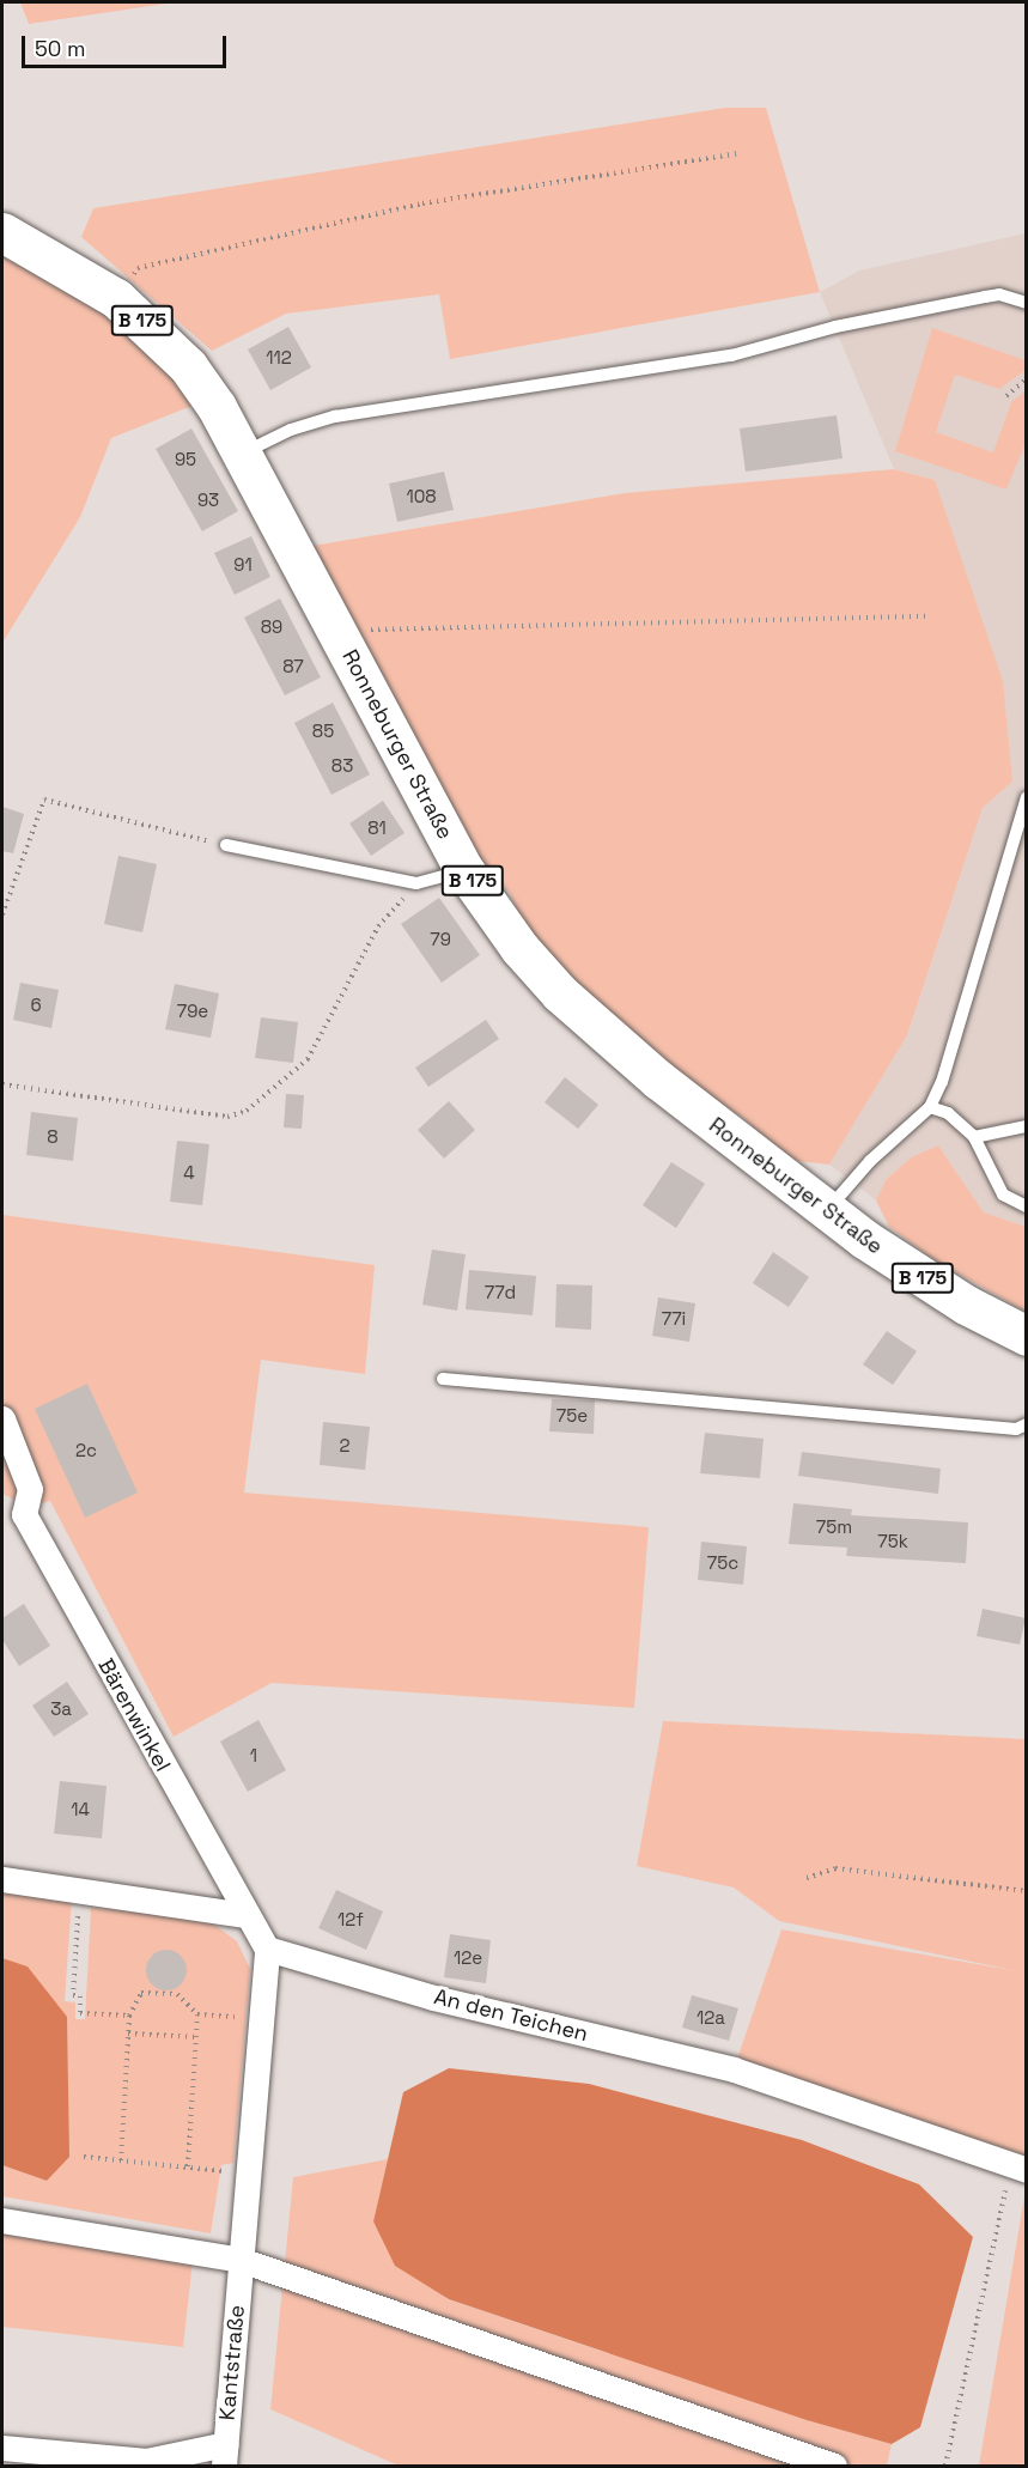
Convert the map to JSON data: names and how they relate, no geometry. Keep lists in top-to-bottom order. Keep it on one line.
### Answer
{"streets":{"main road":["B 175","Ronneburger Straße"],"street":["Bärenwinkel","An den Teichen","Kantstraße"]},"crossings":[["An den Teichen","Kantstraße"]],"house_numbers":["112","95","108","93","91","89","87","85","83","81","79","6","79e","8","4","77d","77i","75e","2","2c","75m","75k","75c","3a","1","14","12f","12e","12a"],"scale_bar":"50 m"}
